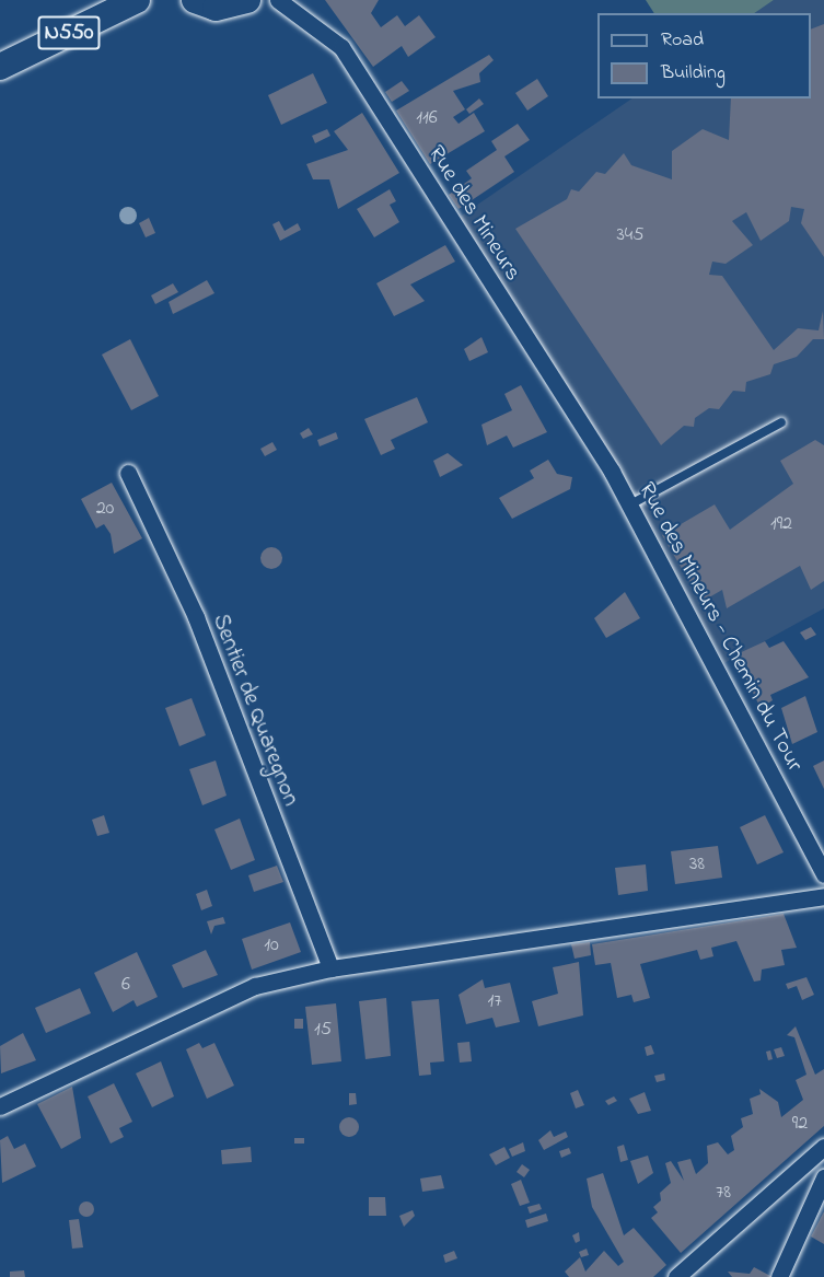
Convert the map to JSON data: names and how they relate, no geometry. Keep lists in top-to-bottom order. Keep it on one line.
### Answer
{"streets":{"main road":["N550"],"street":["Rue des Mineurs","Rue des Mineurs - Chemin du Tour","Sentier de Quaregnon"]},"crossings":[["Rue des Mineurs","Rue des Mineurs - Chemin du Tour"]],"house_numbers":["116","345","20","192","38","10","6","17","15","92","78"],"legend":["Road","Building"]}
